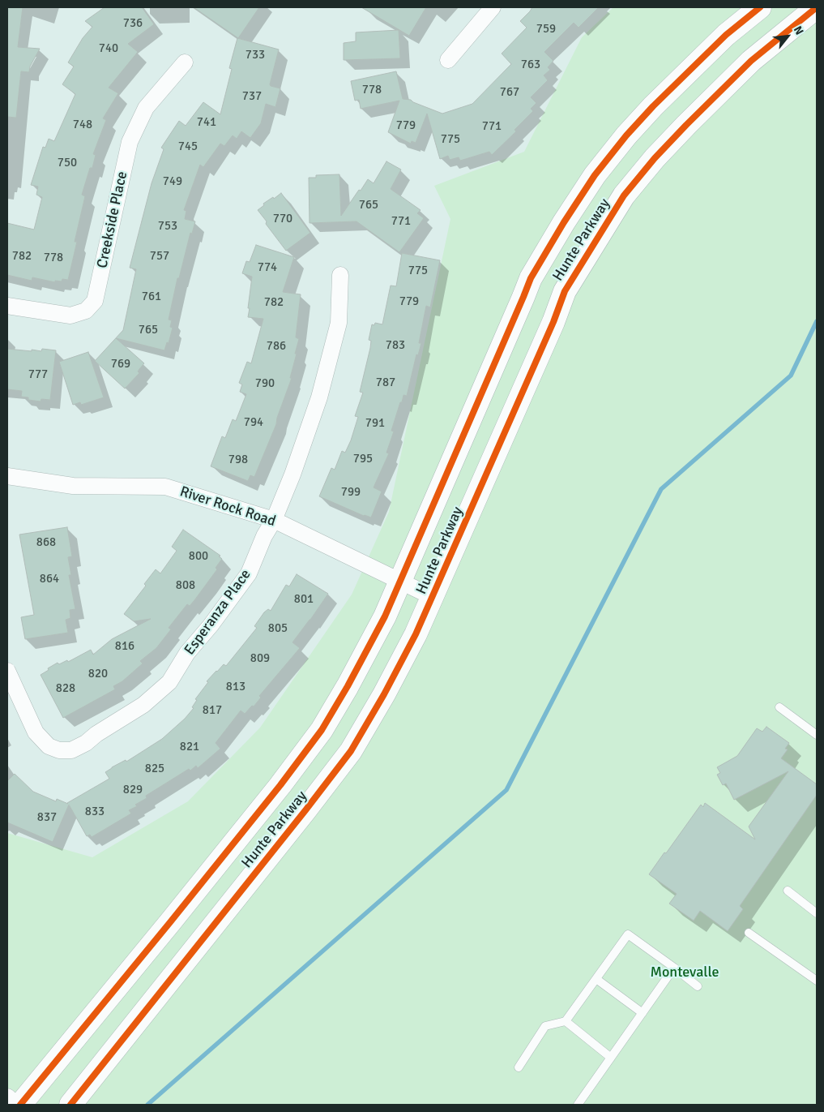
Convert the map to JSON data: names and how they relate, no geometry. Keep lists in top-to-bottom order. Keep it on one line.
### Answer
{"streets":{"main road":["Hunte Parkway"],"street":["Creekside Place","River Rock Road","Esperanza Place"]},"crossings":[["Hunte Parkway","River Rock Road"],["River Rock Road","Esperanza Place"]],"parks":["Montevalle"],"house_numbers":["736","759","740","733","763","778","767","737","741","748","779","771","775","745","750","749","765","770","771","753","782","757","778","774","775","761","779","782","765","783","786","769","777","787","790","794","791","795","798","799","868","800","864","808","801","805","816","809","820","813","828","817","821","825","829","833","837"],"north":"top right"}
